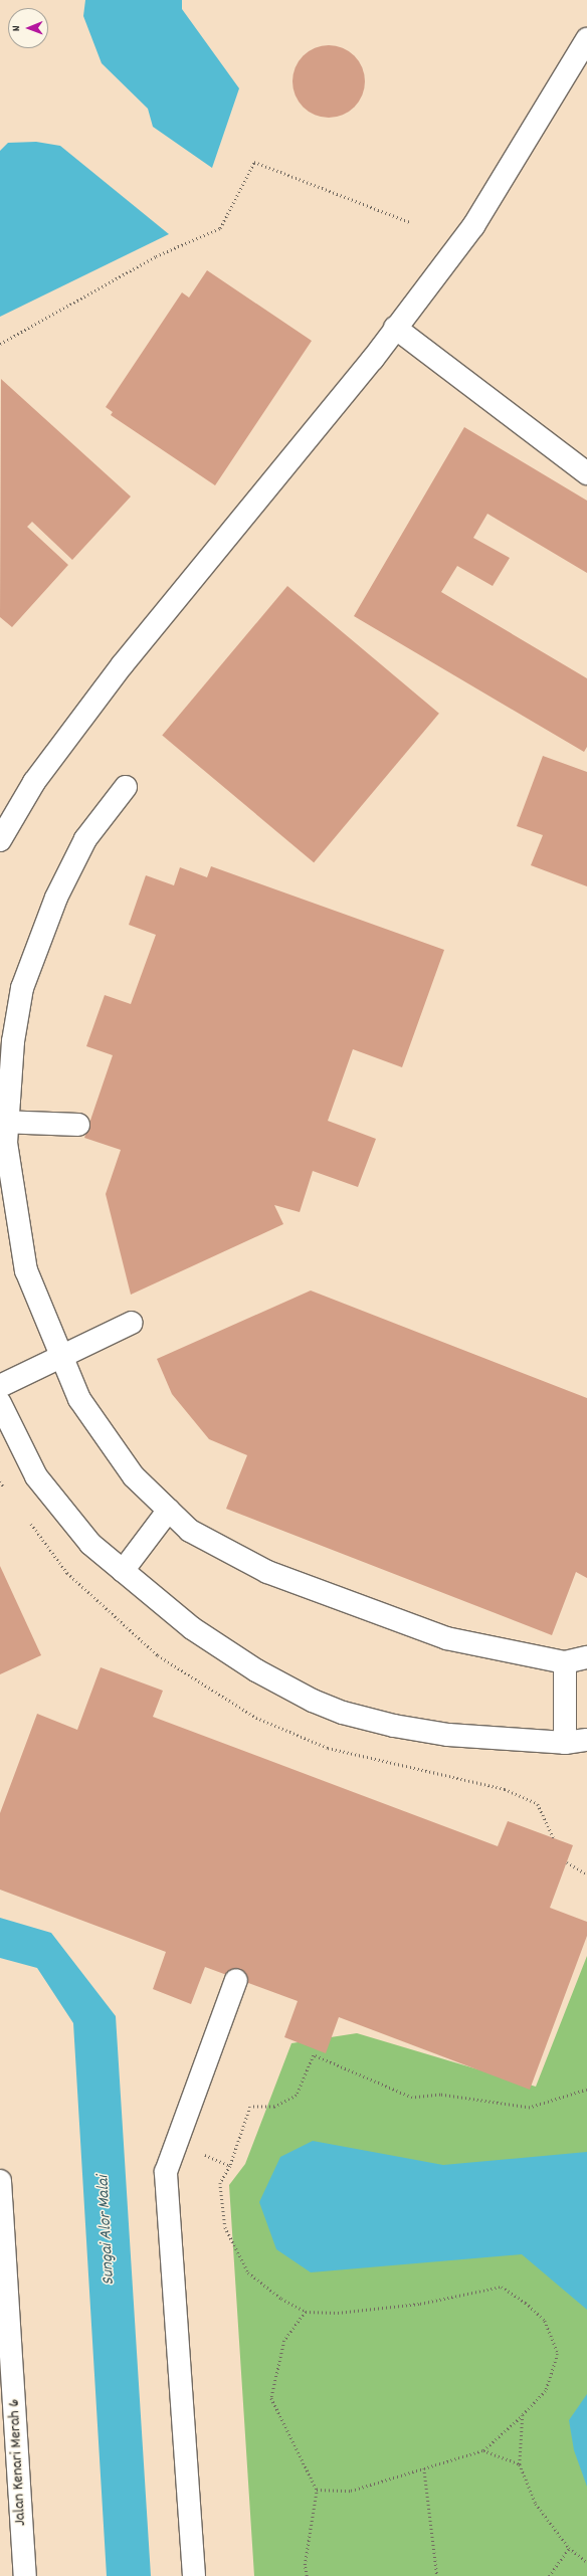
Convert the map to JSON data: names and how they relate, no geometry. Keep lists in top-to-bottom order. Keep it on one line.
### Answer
{"streets":{"street":["Jalan Kenari Merah 6"]},"water":["Sungai Alor Malai"],"north":"left"}
